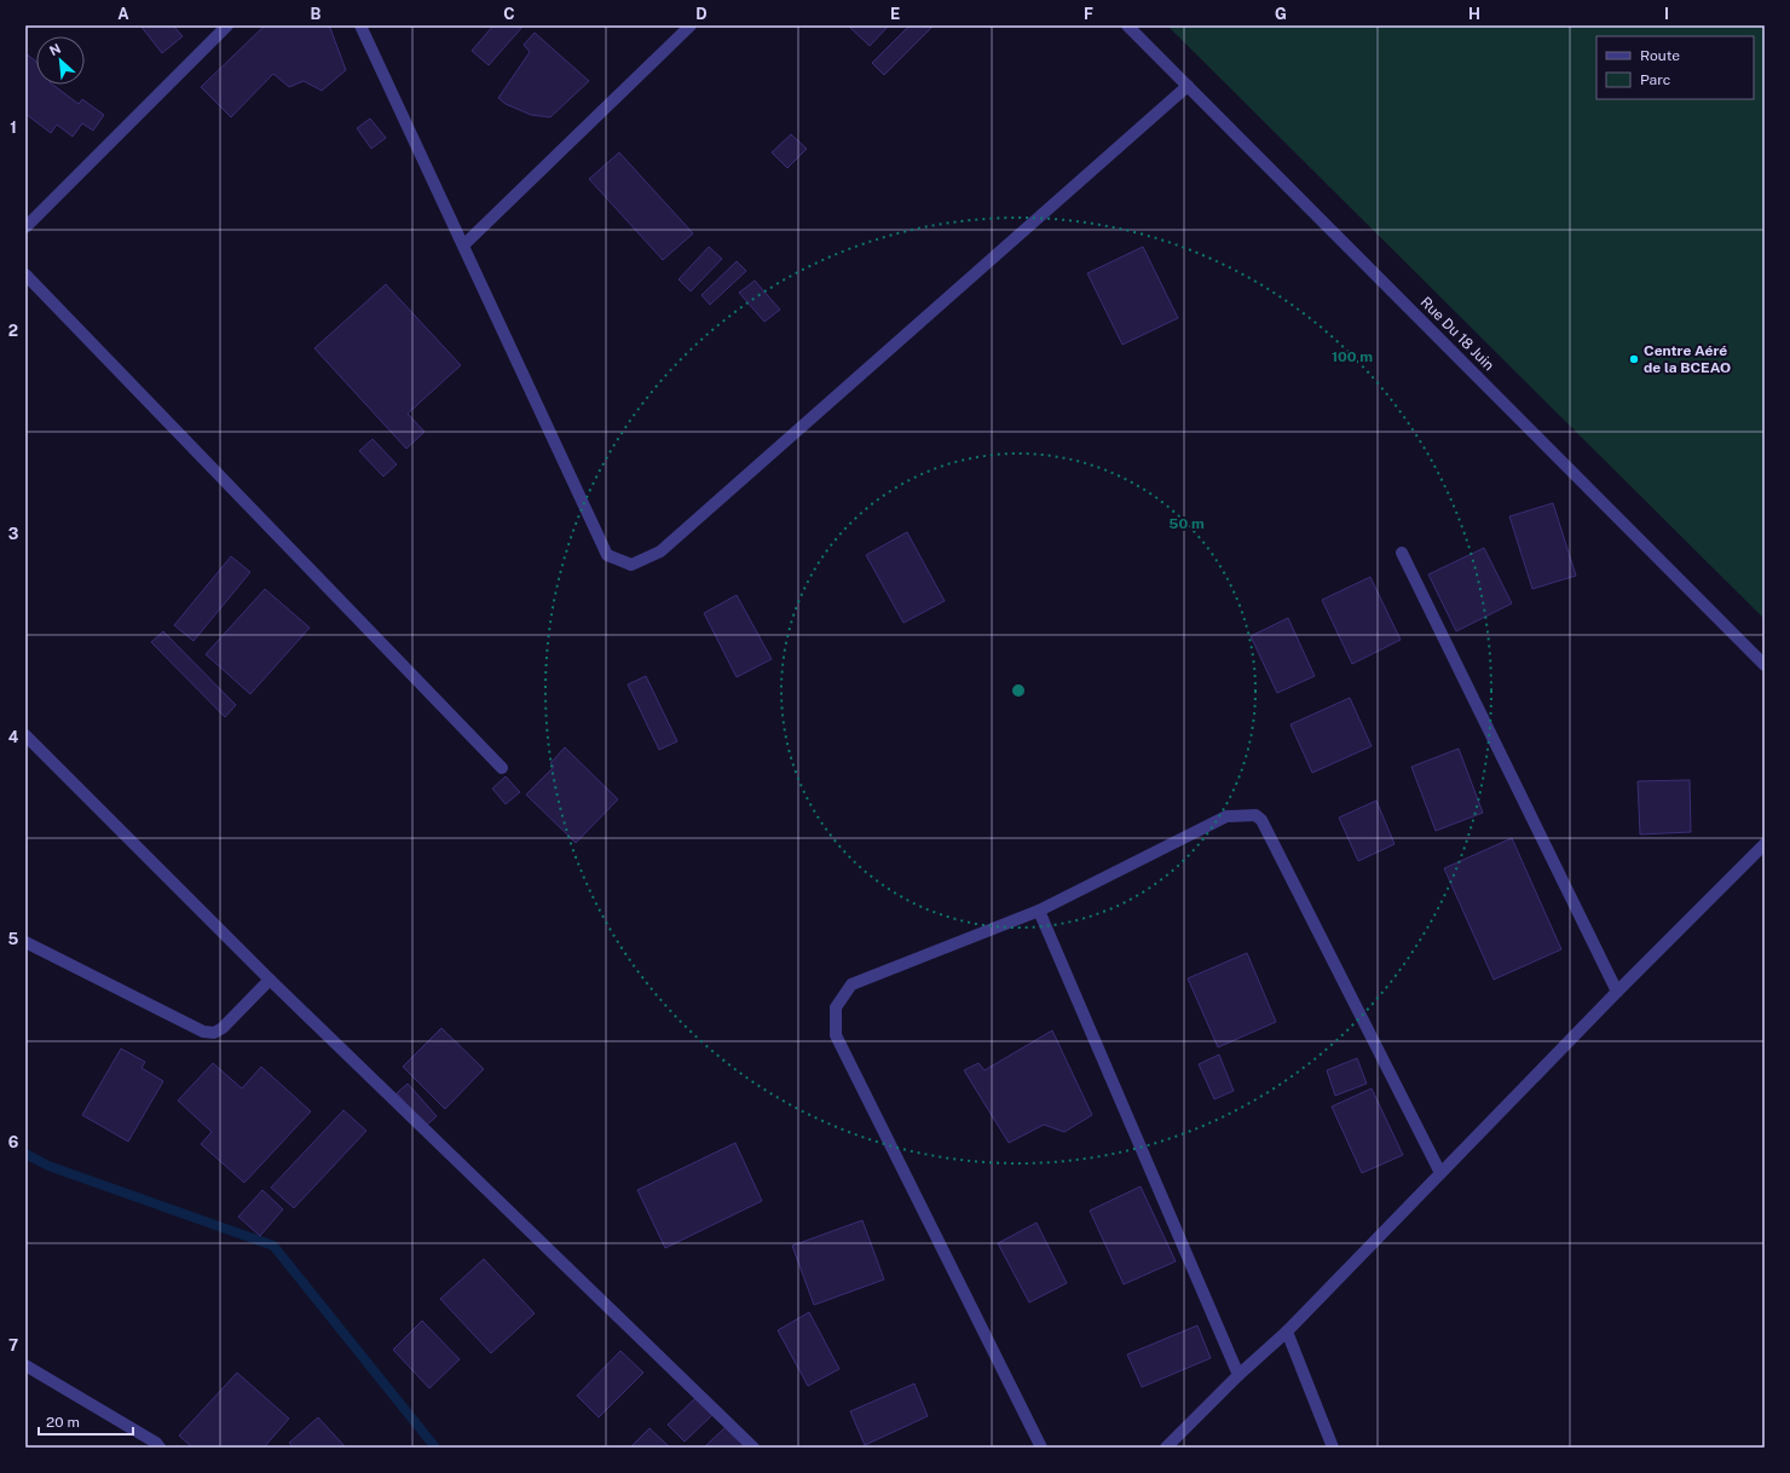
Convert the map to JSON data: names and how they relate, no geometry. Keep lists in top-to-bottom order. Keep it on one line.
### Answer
{"streets":{"street":["Rue Du 18 Juin"]},"places":["Centre Aéré de la BCEAO"],"legend":["Route","Parc"],"scale_bar":"20 m","north":"top left","grid":{"columns":["A","B","C","D","E","F","G","H","I"],"rows":["1","2","3","4","5","6","7"]},"rings":["100 m","50 m"]}
